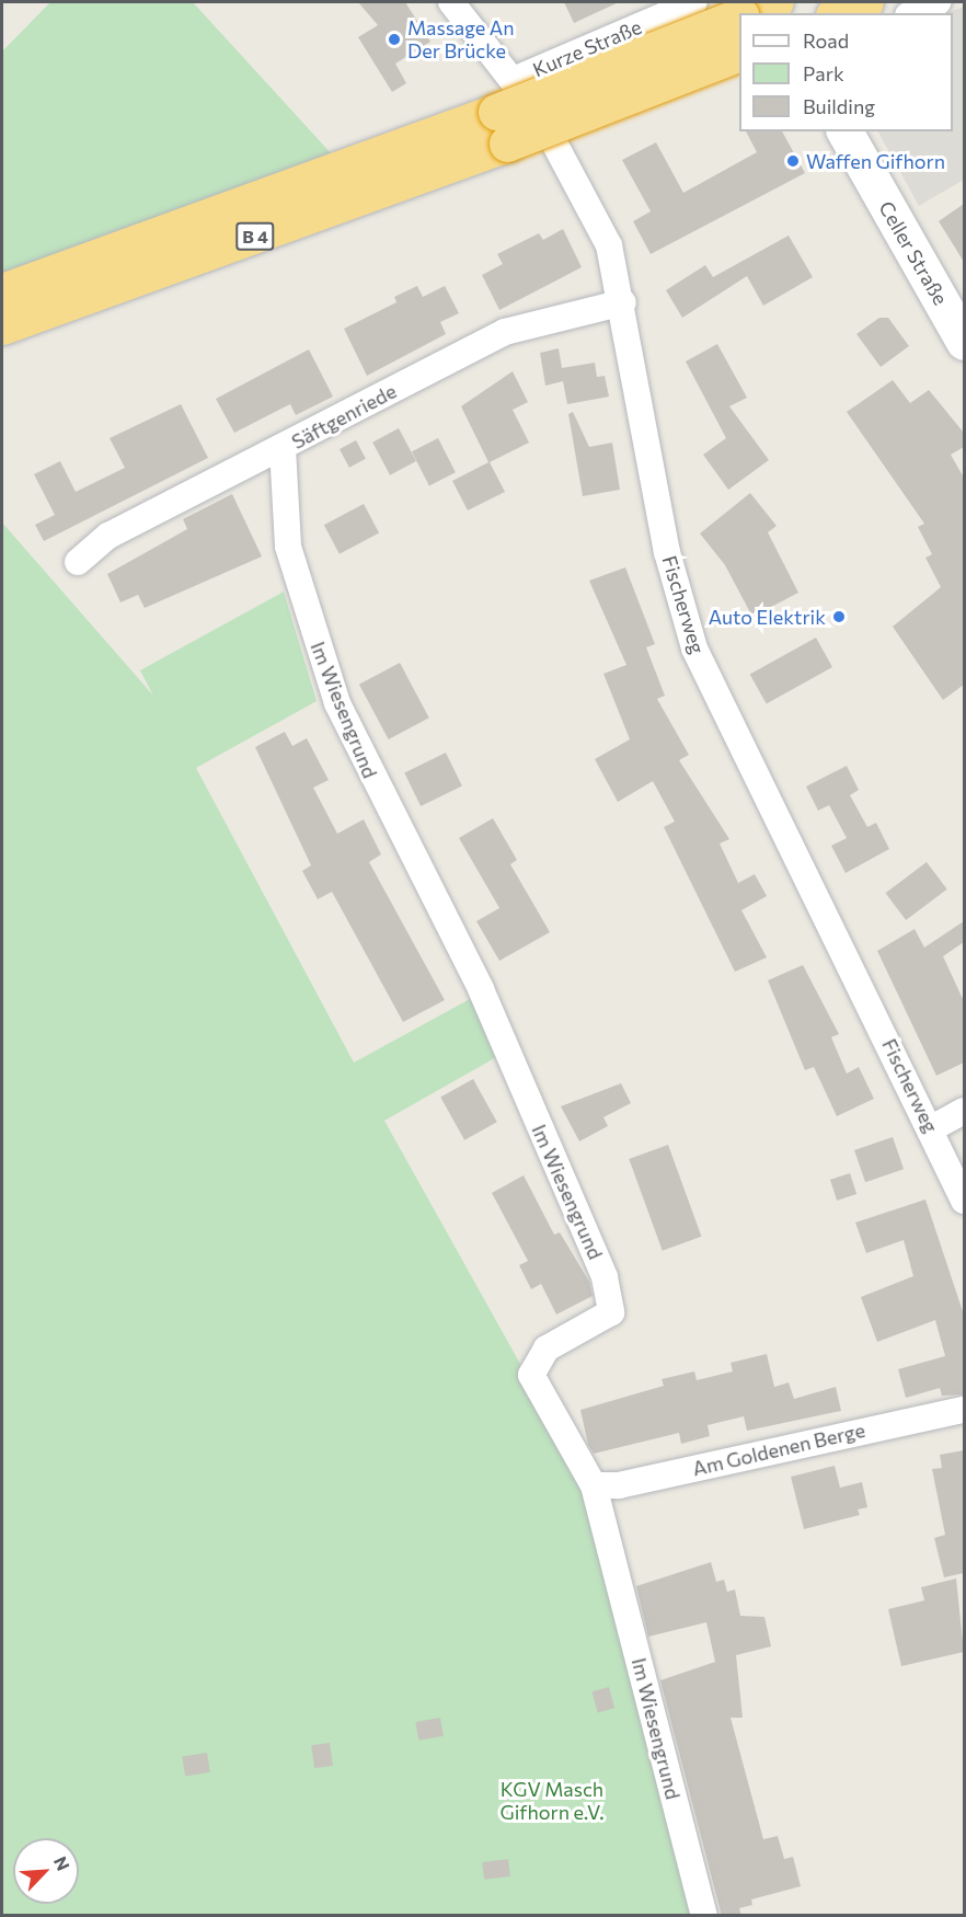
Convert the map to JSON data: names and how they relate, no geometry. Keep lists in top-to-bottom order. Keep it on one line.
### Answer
{"streets":{"highway":["B 4"],"street":["Kurze Straße","Celler Straße","Säftgenriede","Fischerweg","Im Wiesengrund","Am Goldenen Berge"]},"crossings":[["Kurze Straße","Fischerweg"],["Säftgenriede","Fischerweg"],["Säftgenriede","Im Wiesengrund"],["Im Wiesengrund","Am Goldenen Berge"]],"parks":["KGV Masch Gifhorn e.V."],"places":["Massage An Der Brücke","Waffen Gifhorn","Auto Elektrik"],"legend":["Road","Park","Building"],"north":"top right"}
